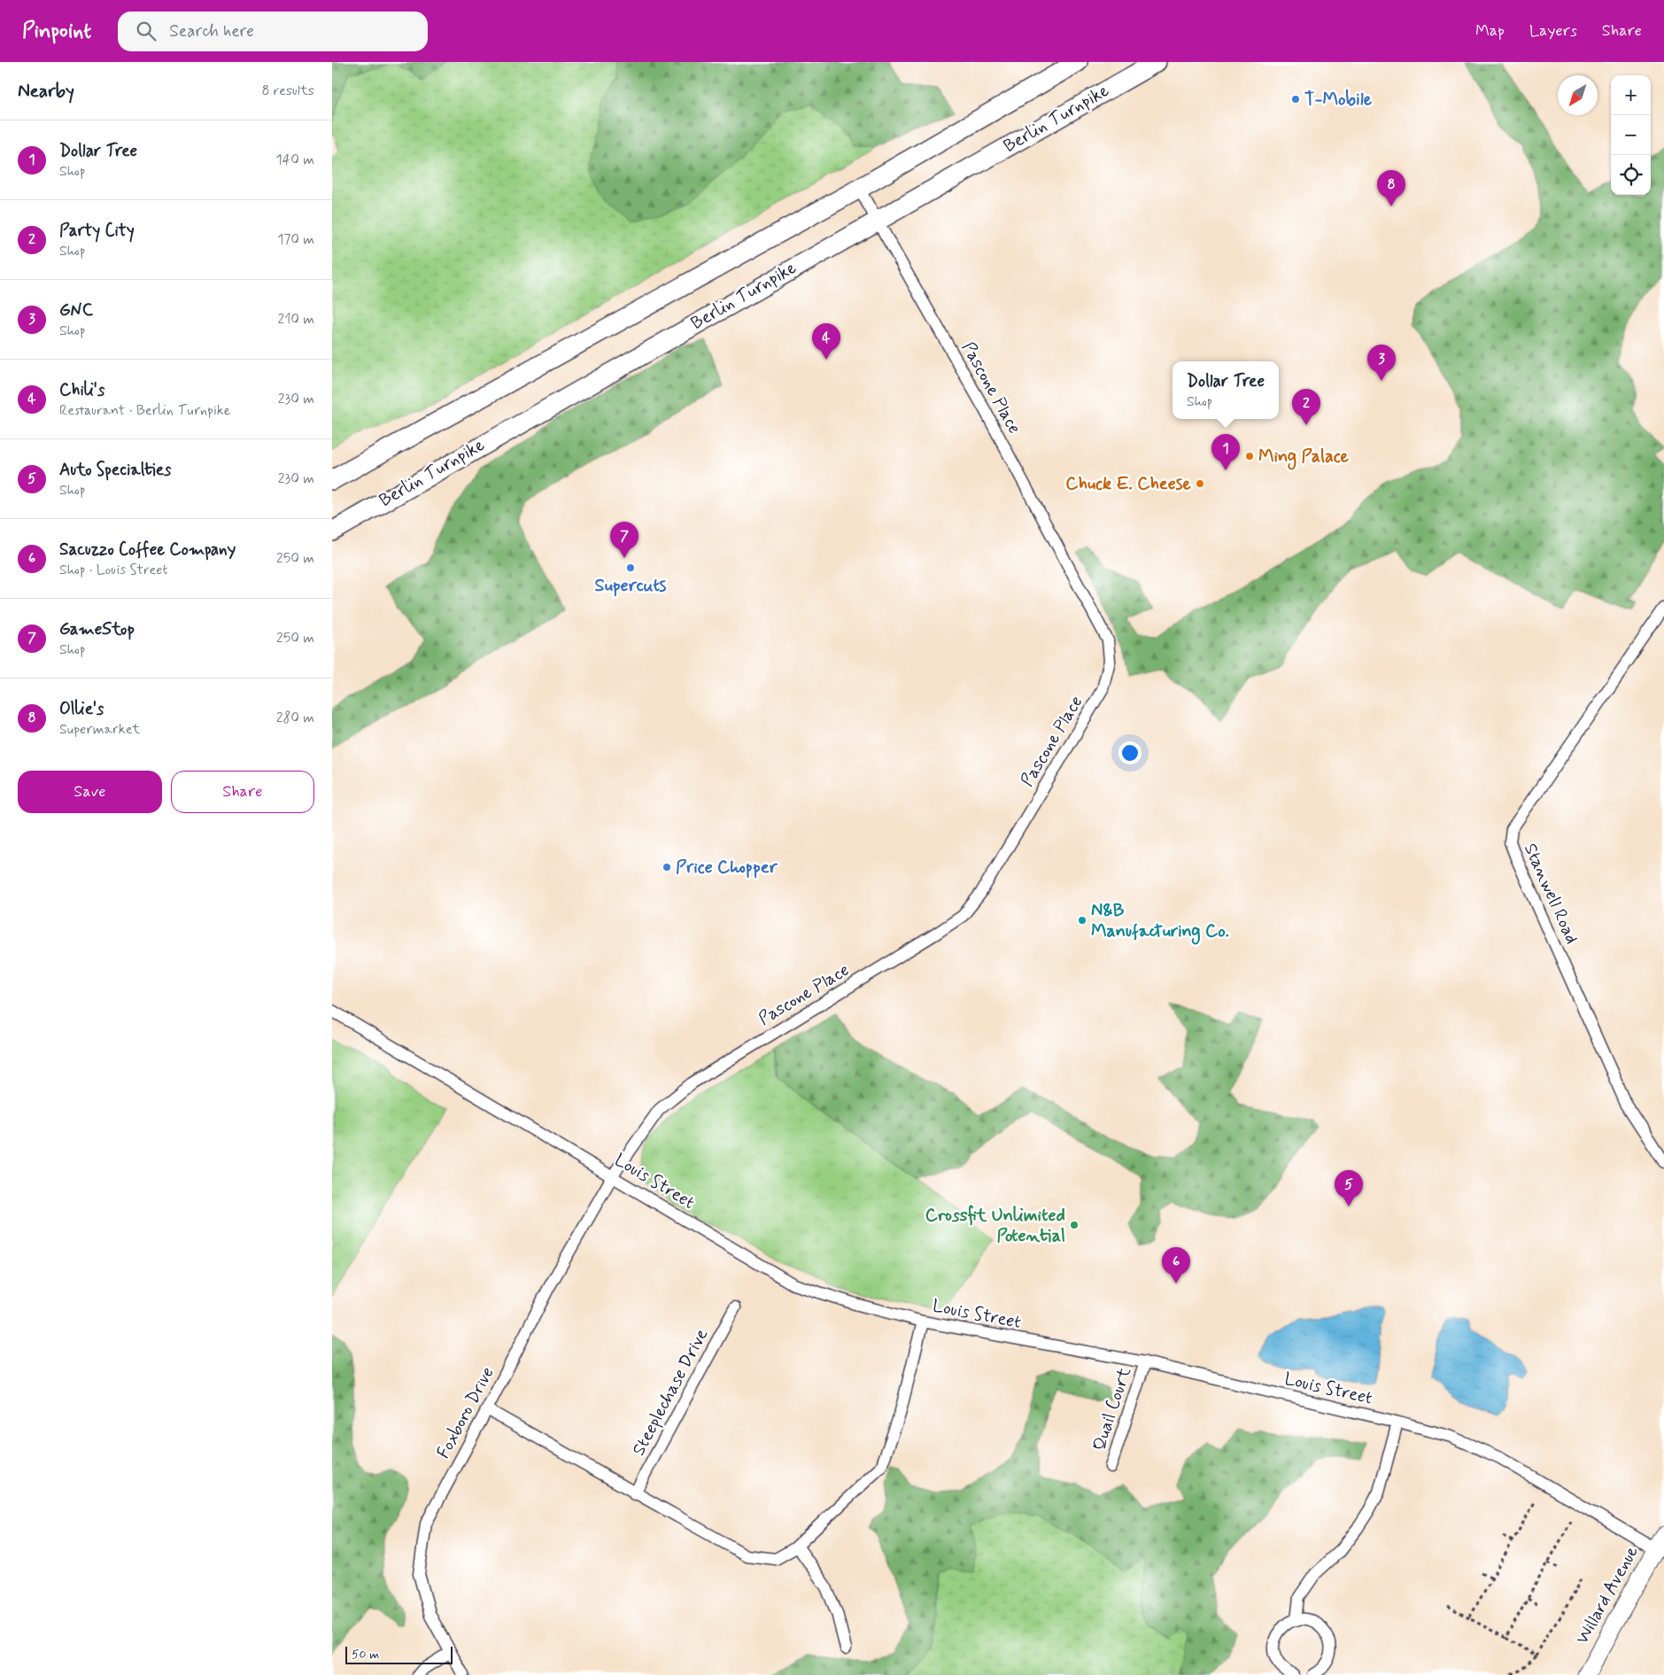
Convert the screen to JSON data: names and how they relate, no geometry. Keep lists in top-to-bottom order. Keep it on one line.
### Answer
{"streets":{"highway":["Berlin Turnpike"],"main road":["Willard Avenue"],"street":["Pascone Place","Stanwell Road","Louis Street","Steeplechase Drive","Quail Court","Foxboro Drive"]},"crossings":[["Berlin Turnpike","Pascone Place"],["Pascone Place","Louis Street"],["Pascone Place","Foxboro Drive"],["Louis Street","Quail Court"],["Louis Street","Foxboro Drive"],["Louis Street","Willard Avenue"]],"places":["T-Mobile","Ming Palace","Chuck E. Cheese","Supercuts","Price Chopper","N&B Manufacturing Co.","Crossfit Unlimited Potential"],"scale_bar":"50 m","north":"bottom left","page":{"header":"Pinpoint","search":"Search here","nav":["Map","Layers","Share"],"heading":["Nearby","8 results"],"map_buttons":["+","−"],"list":[{"mark":"1","name":"Dollar Tree","note":"Shop","value":"140 m"},{"mark":"2","name":"Party City","note":"Shop","value":"170 m"},{"mark":"3","name":"GNC","note":"Shop","value":"210 m"},{"mark":"4","name":"Chili's","note":"Restaurant · Berlin Turnpike","value":"230 m"},{"mark":"5","name":"Auto Specialties","note":"Shop","value":"230 m"},{"mark":"6","name":"Sacuzzo Coffee Company","note":"Shop · Louis Street","value":"250 m"},{"mark":"7","name":"GameStop","note":"Shop","value":"250 m"},{"mark":"8","name":"Ollie's","note":"Supermarket","value":"280 m"}],"pins":["8","4","3","2","1","7","5","6"],"popup":["Dollar Tree","Shop"],"buttons":["Save","Share"],"scale":"50 m"}}
